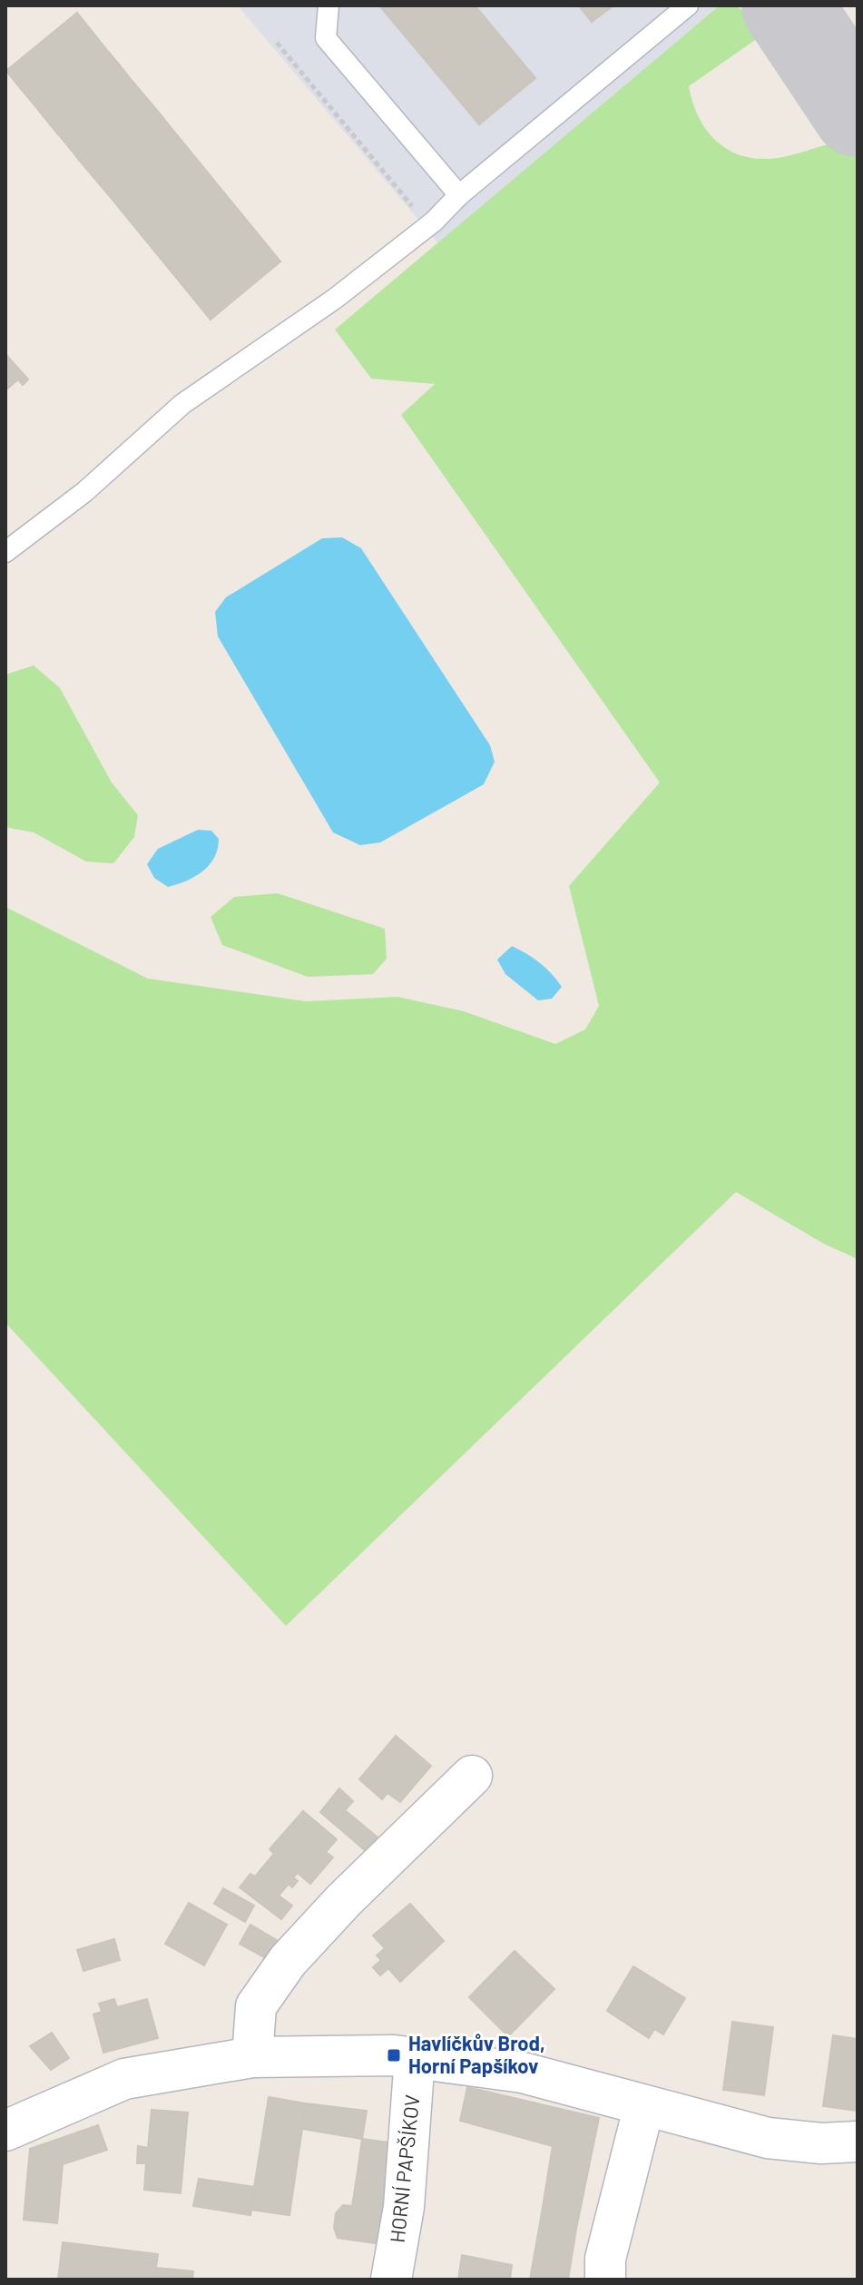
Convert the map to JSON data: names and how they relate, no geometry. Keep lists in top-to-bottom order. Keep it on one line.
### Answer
{"streets":{"street":["HORNÍ PAPŠÍKOV"]},"places":{"transit":["Havlíčkův Brod, Horní Papšíkov"]}}
